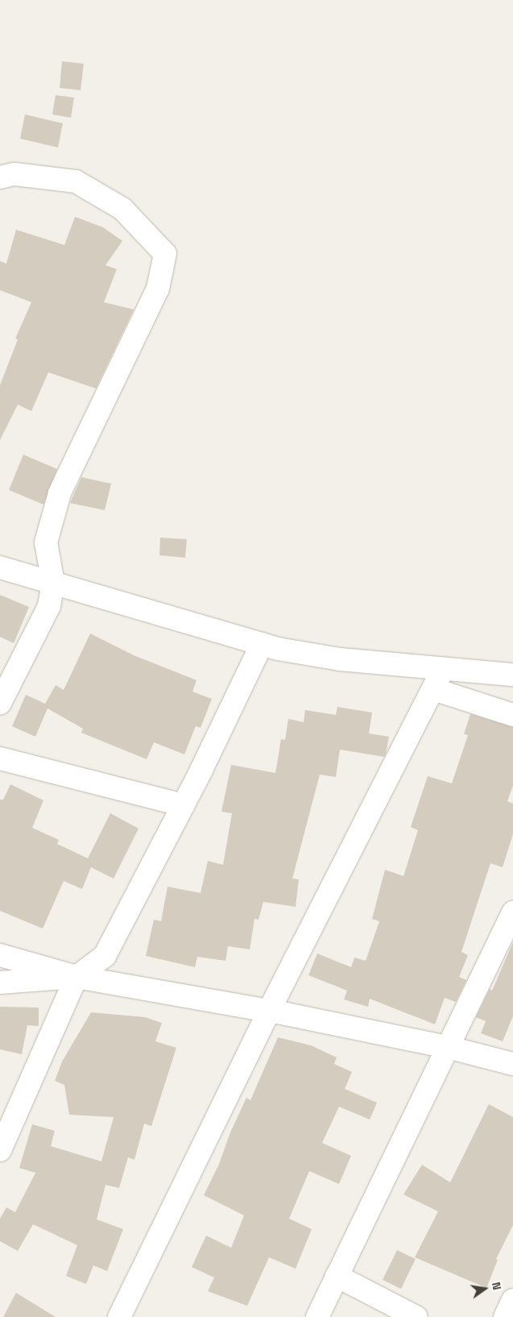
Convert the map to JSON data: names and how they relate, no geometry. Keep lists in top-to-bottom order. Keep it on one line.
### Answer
{"north":"right"}
